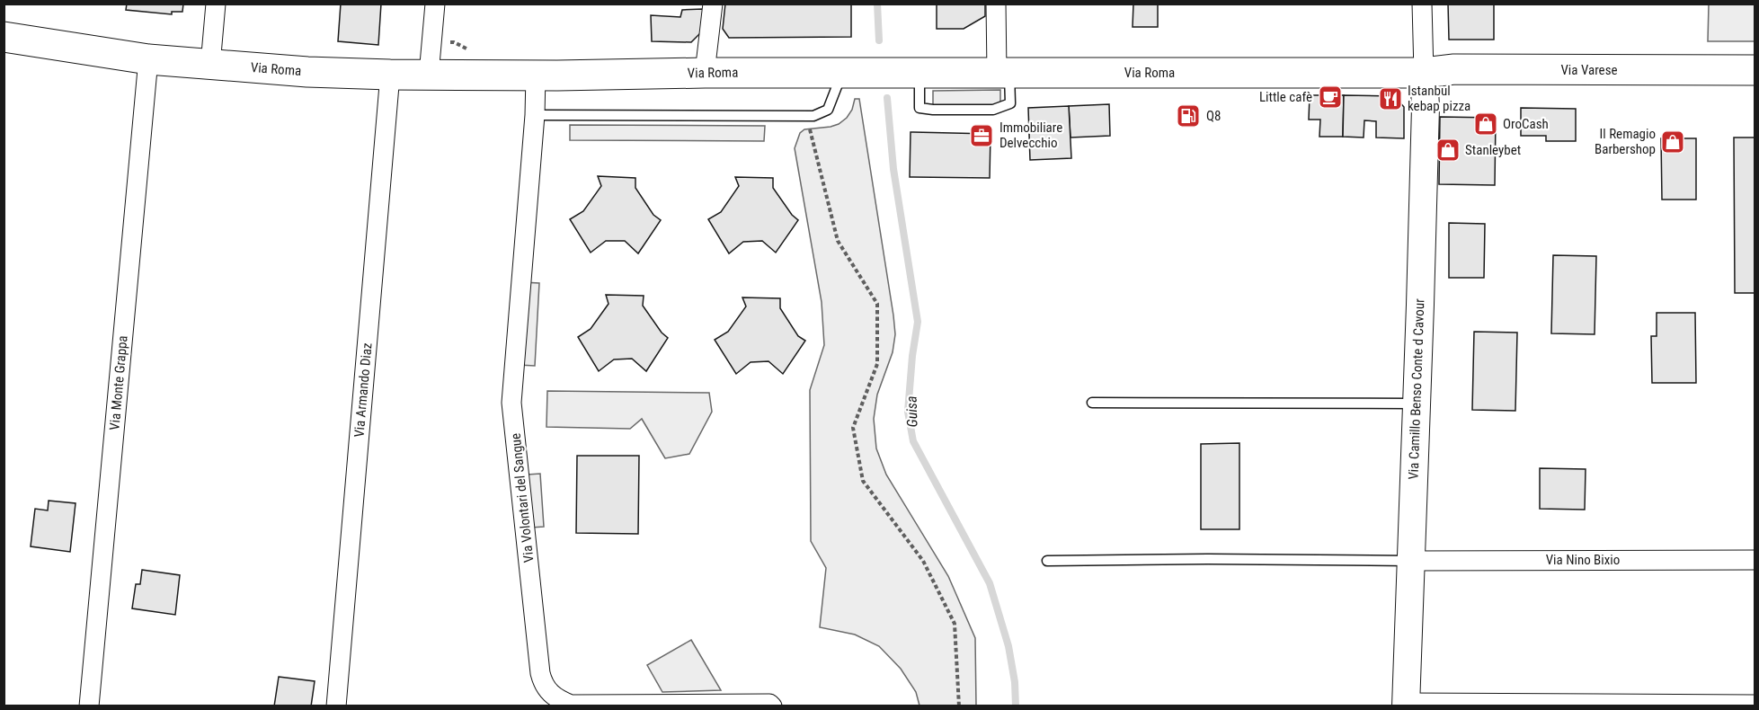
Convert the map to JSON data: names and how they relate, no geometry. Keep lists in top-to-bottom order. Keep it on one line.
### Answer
{"streets":{"main road":["Via Roma","Via Varese"],"street":["Via Monte Grappa","Via Camillo Benso Conte d Cavour","Via Armando Diaz","Via Volontari del Sangue","Via Nino Bixio"]},"crossings":[["Via Roma","Via Varese"],["Via Roma","Via Monte Grappa"],["Via Roma","Via Camillo Benso Conte d Cavour"],["Via Roma","Via Armando Diaz"],["Via Roma","Via Volontari del Sangue"],["Via Varese","Via Camillo Benso Conte d Cavour"],["Via Camillo Benso Conte d Cavour","Via Nino Bixio"]],"water":["Guisa"],"places":{"cafe":["Little cafè"],"restaurant":["Istanbul kebap pizza"],"fuel station":["Q8"],"shop":["OroCash","Il Remagio Barbershop","Stanleybet"],"office":["Immobiliare Delvecchio"]}}
